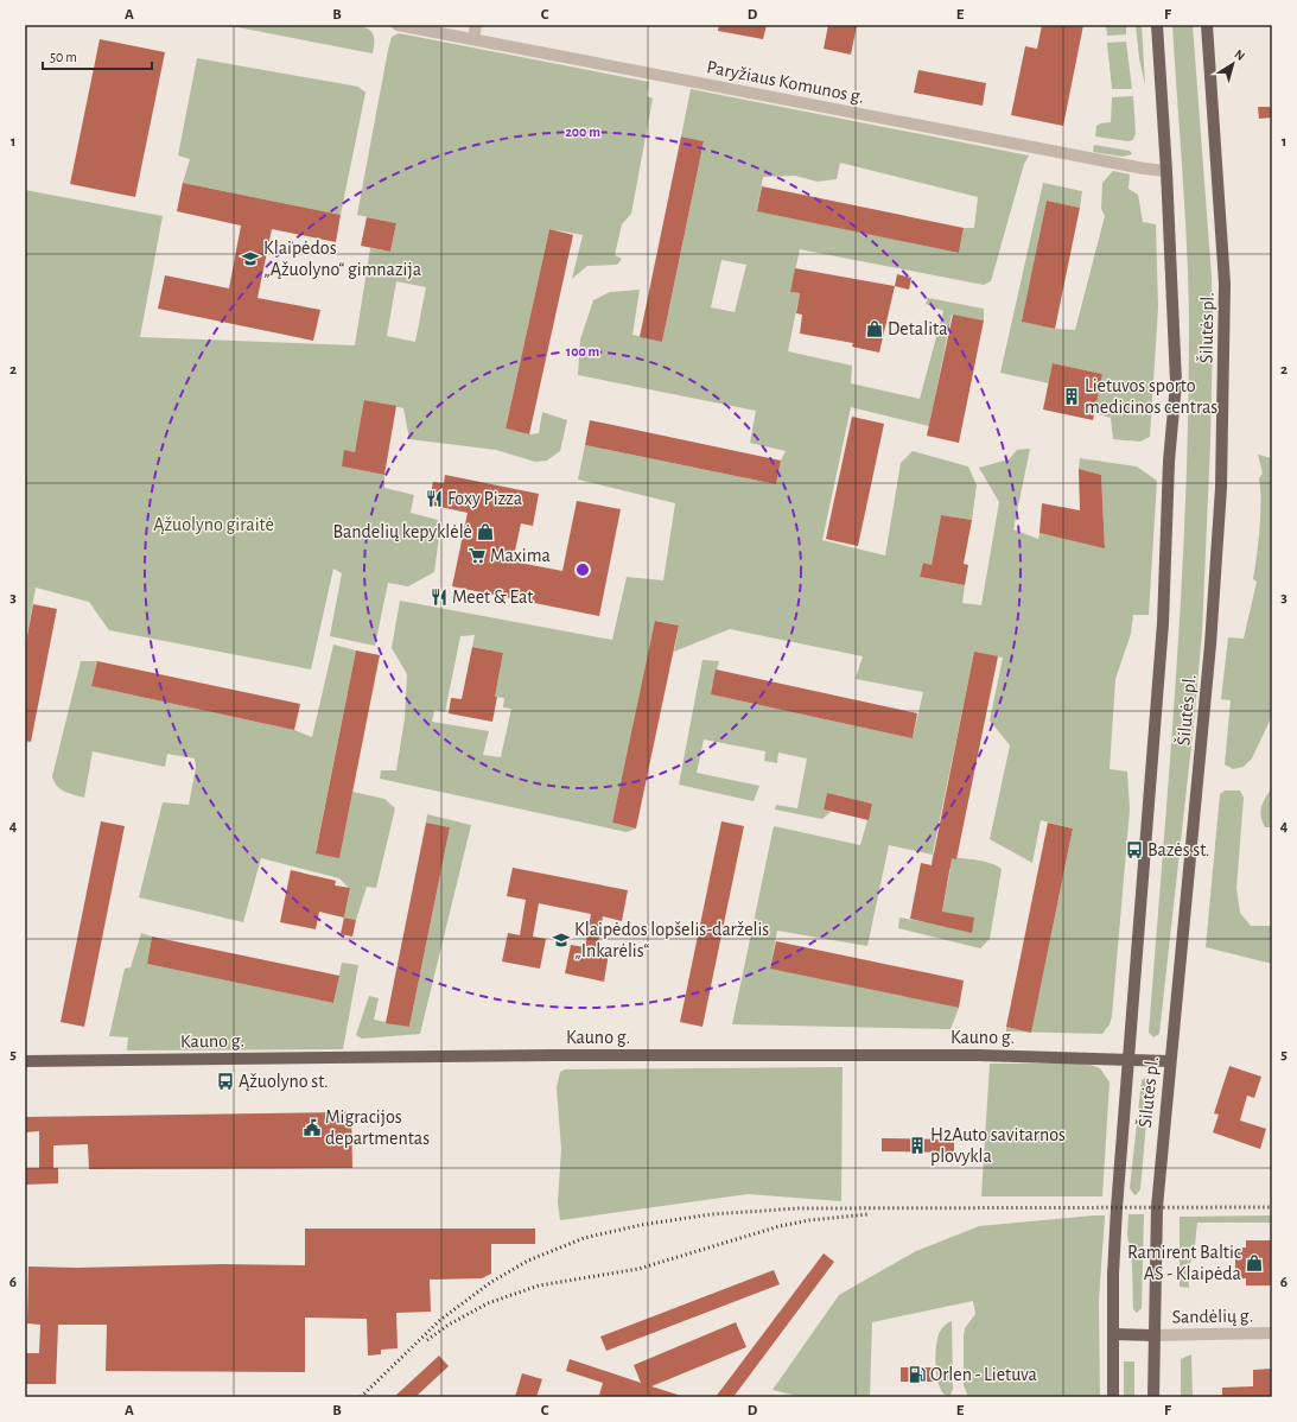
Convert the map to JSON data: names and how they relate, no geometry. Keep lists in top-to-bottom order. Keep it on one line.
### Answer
{"streets":{"main road":["Šilutės pl.","Kauno g."],"street":["Paryžiaus Komunos g.","Sandėlių g."]},"crossings":[["Paryžiaus Komunos g.","Šilutės pl."],["Šilutės pl.","Kauno g."],["Šilutės pl.","Sandėlių g."]],"parks":["Ąžuolyno giraitė"],"places":{"school or university":["Klaipėdos „Ąžuolyno“ gimnazija","Klaipėdos lopšelis-darželis „Inkarėlis“"],"shop":["Detalita","Bandelių kepyklėlė","Ramirent Baltic AS - Klaipėda"],"building":["Lietuvos sporto medicinos centras","H2Auto savitarnos plovykla"],"restaurant":["Foxy Pizza","Meet & Eat"],"supermarket":["Maxima"],"bus stop":["Bazės st.","Ąžuolyno st."],"public building":["Migracijos departmentas"],"fuel station":["Orlen - Lietuva"]},"scale_bar":"50 m","north":"top right","grid":{"columns":["A","B","C","D","E","F"],"rows":["1","2","3","4","5","6"]},"rings":["200 m","100 m"]}
